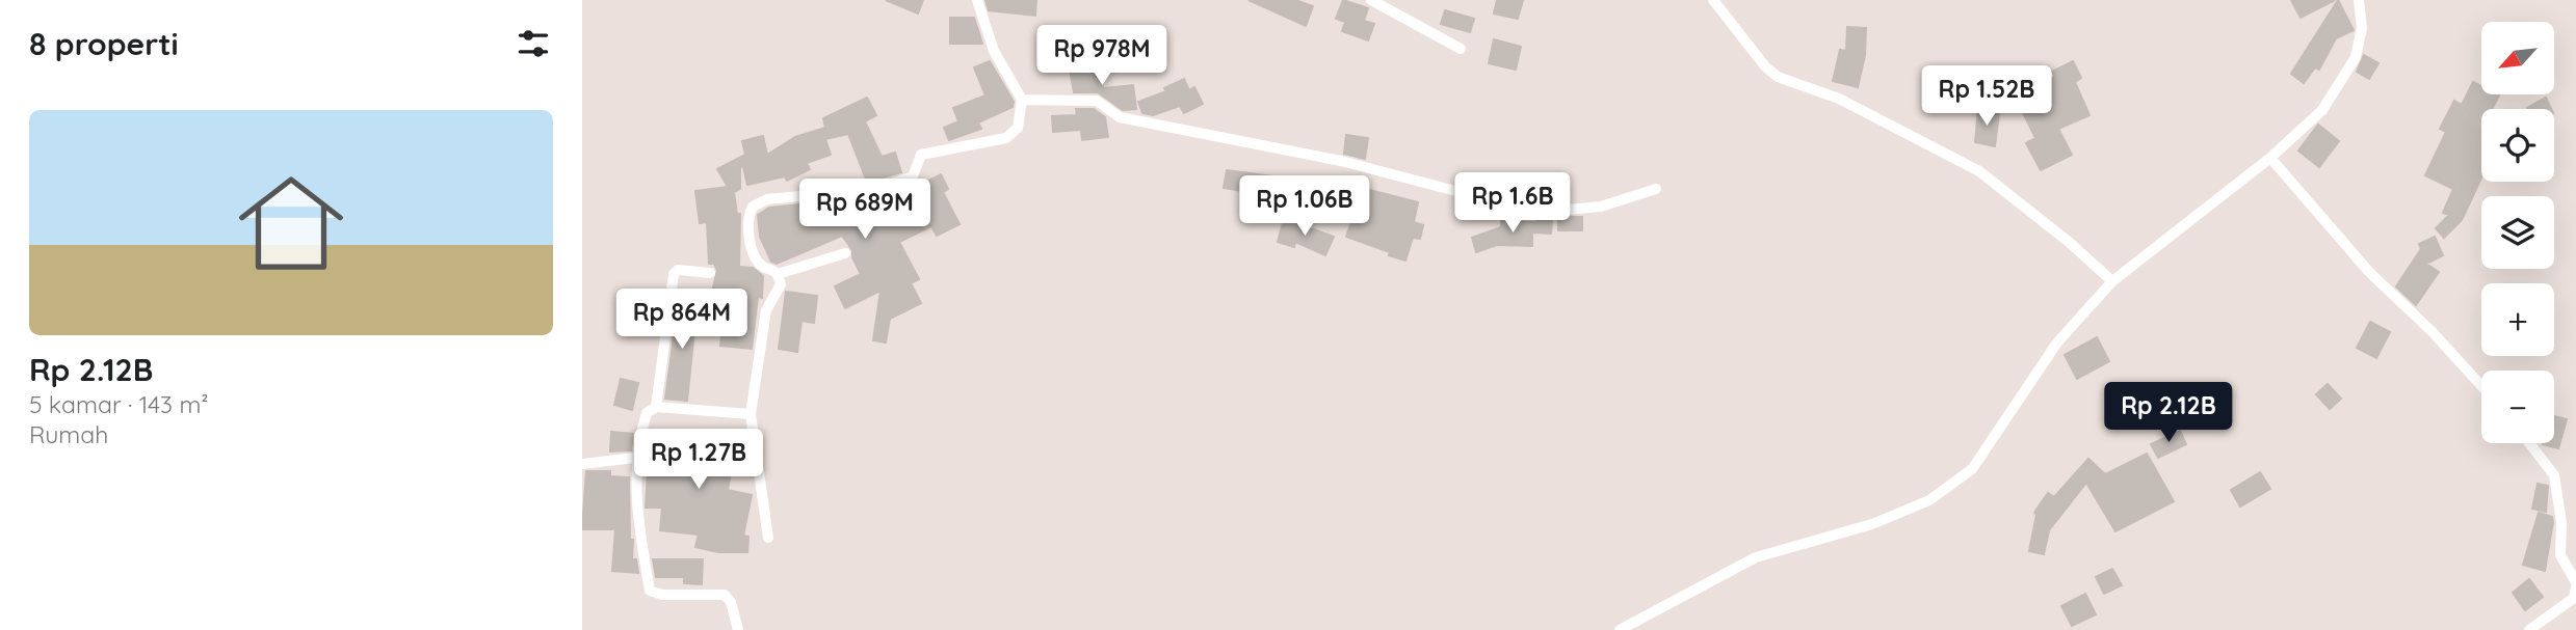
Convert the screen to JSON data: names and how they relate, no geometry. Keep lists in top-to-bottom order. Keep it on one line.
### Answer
{"north":"bottom left","page":{"heading":"8 properti","map_buttons":["+","−"],"price":["Rp 978M","Rp 1.52B","Rp 1.6B","Rp 1.06B","Rp 689M","Rp 864M","Rp 2.12B","Rp 1.27B"],"list":[{"name":"Rp 2.12B","note":"5 kamar · 143 m² · Rumah"}]}}
